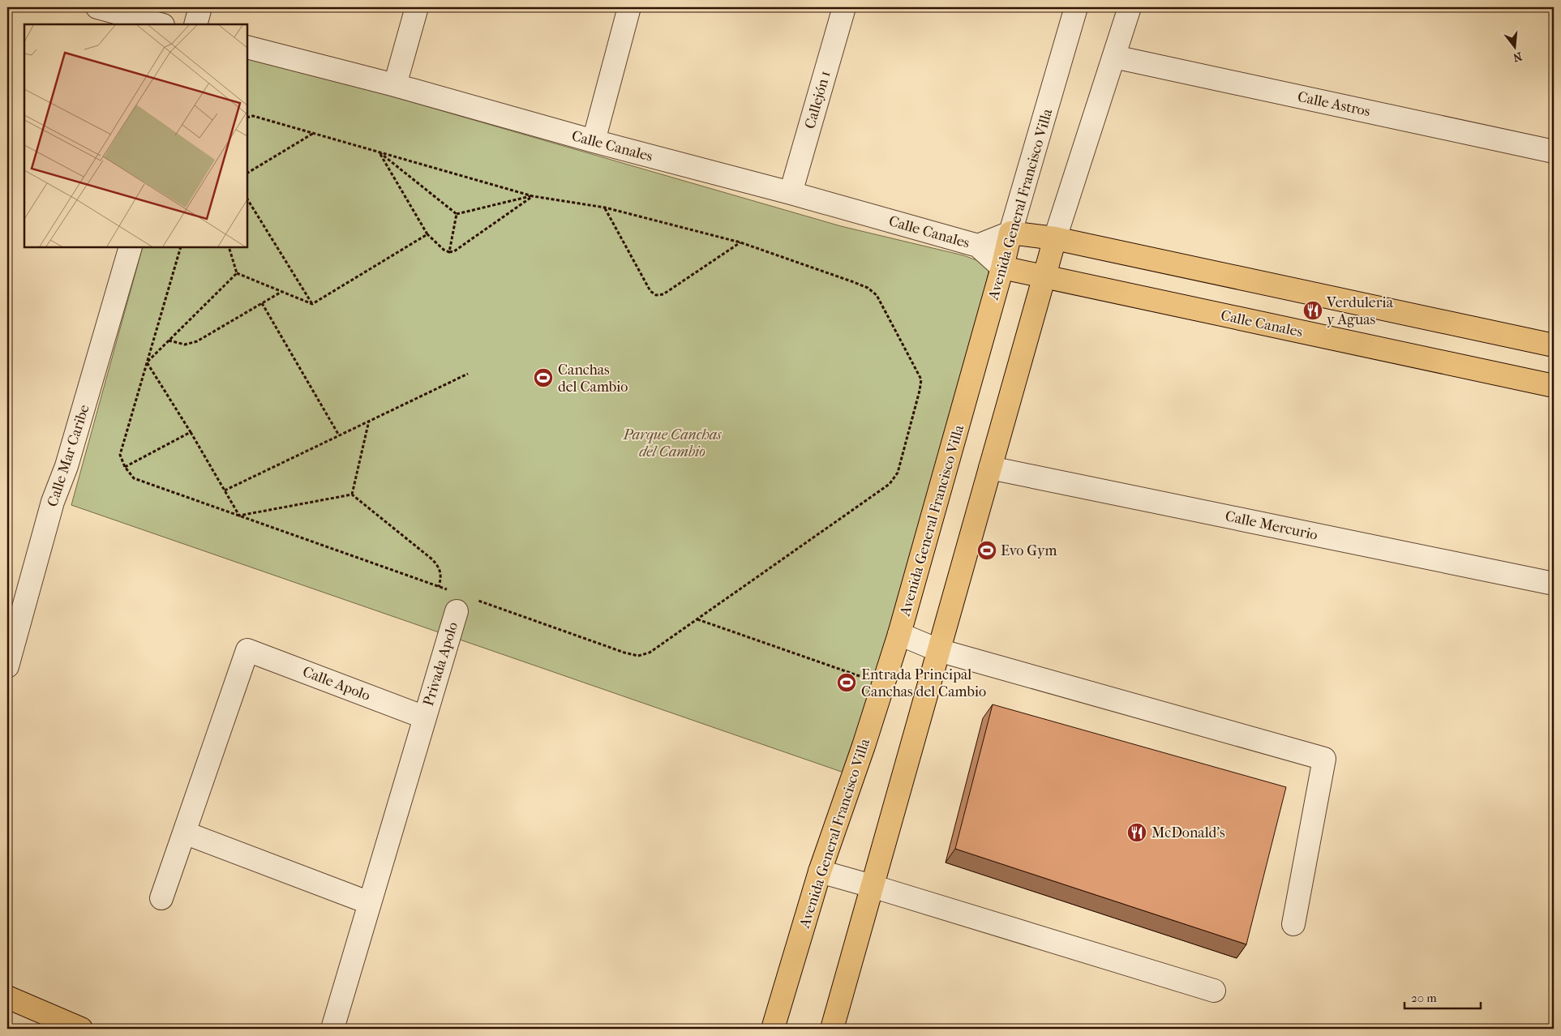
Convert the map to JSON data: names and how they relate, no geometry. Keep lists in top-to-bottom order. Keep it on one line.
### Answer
{"streets":{"main road":["Calle Canales","Avenida General Francisco Villa"],"street":["Callejón 1","Calle Astros","Calle Mar Caribe","Calle Mercurio","Privada Apolo","Calle Apolo"]},"crossings":[["Callejón 1","Calle Canales"],["Calle Canales","Avenida General Francisco Villa"],["Privada Apolo","Calle Apolo"]],"parks":["Parque Canchas del Cambio"],"places":{"restaurant":["Verduleria y Aguas","McDonald's"],"sports":["Canchas del Cambio","Evo Gym","Entrada Principal Canchas del Cambio"]},"scale_bar":"20 m","north":"bottom"}
